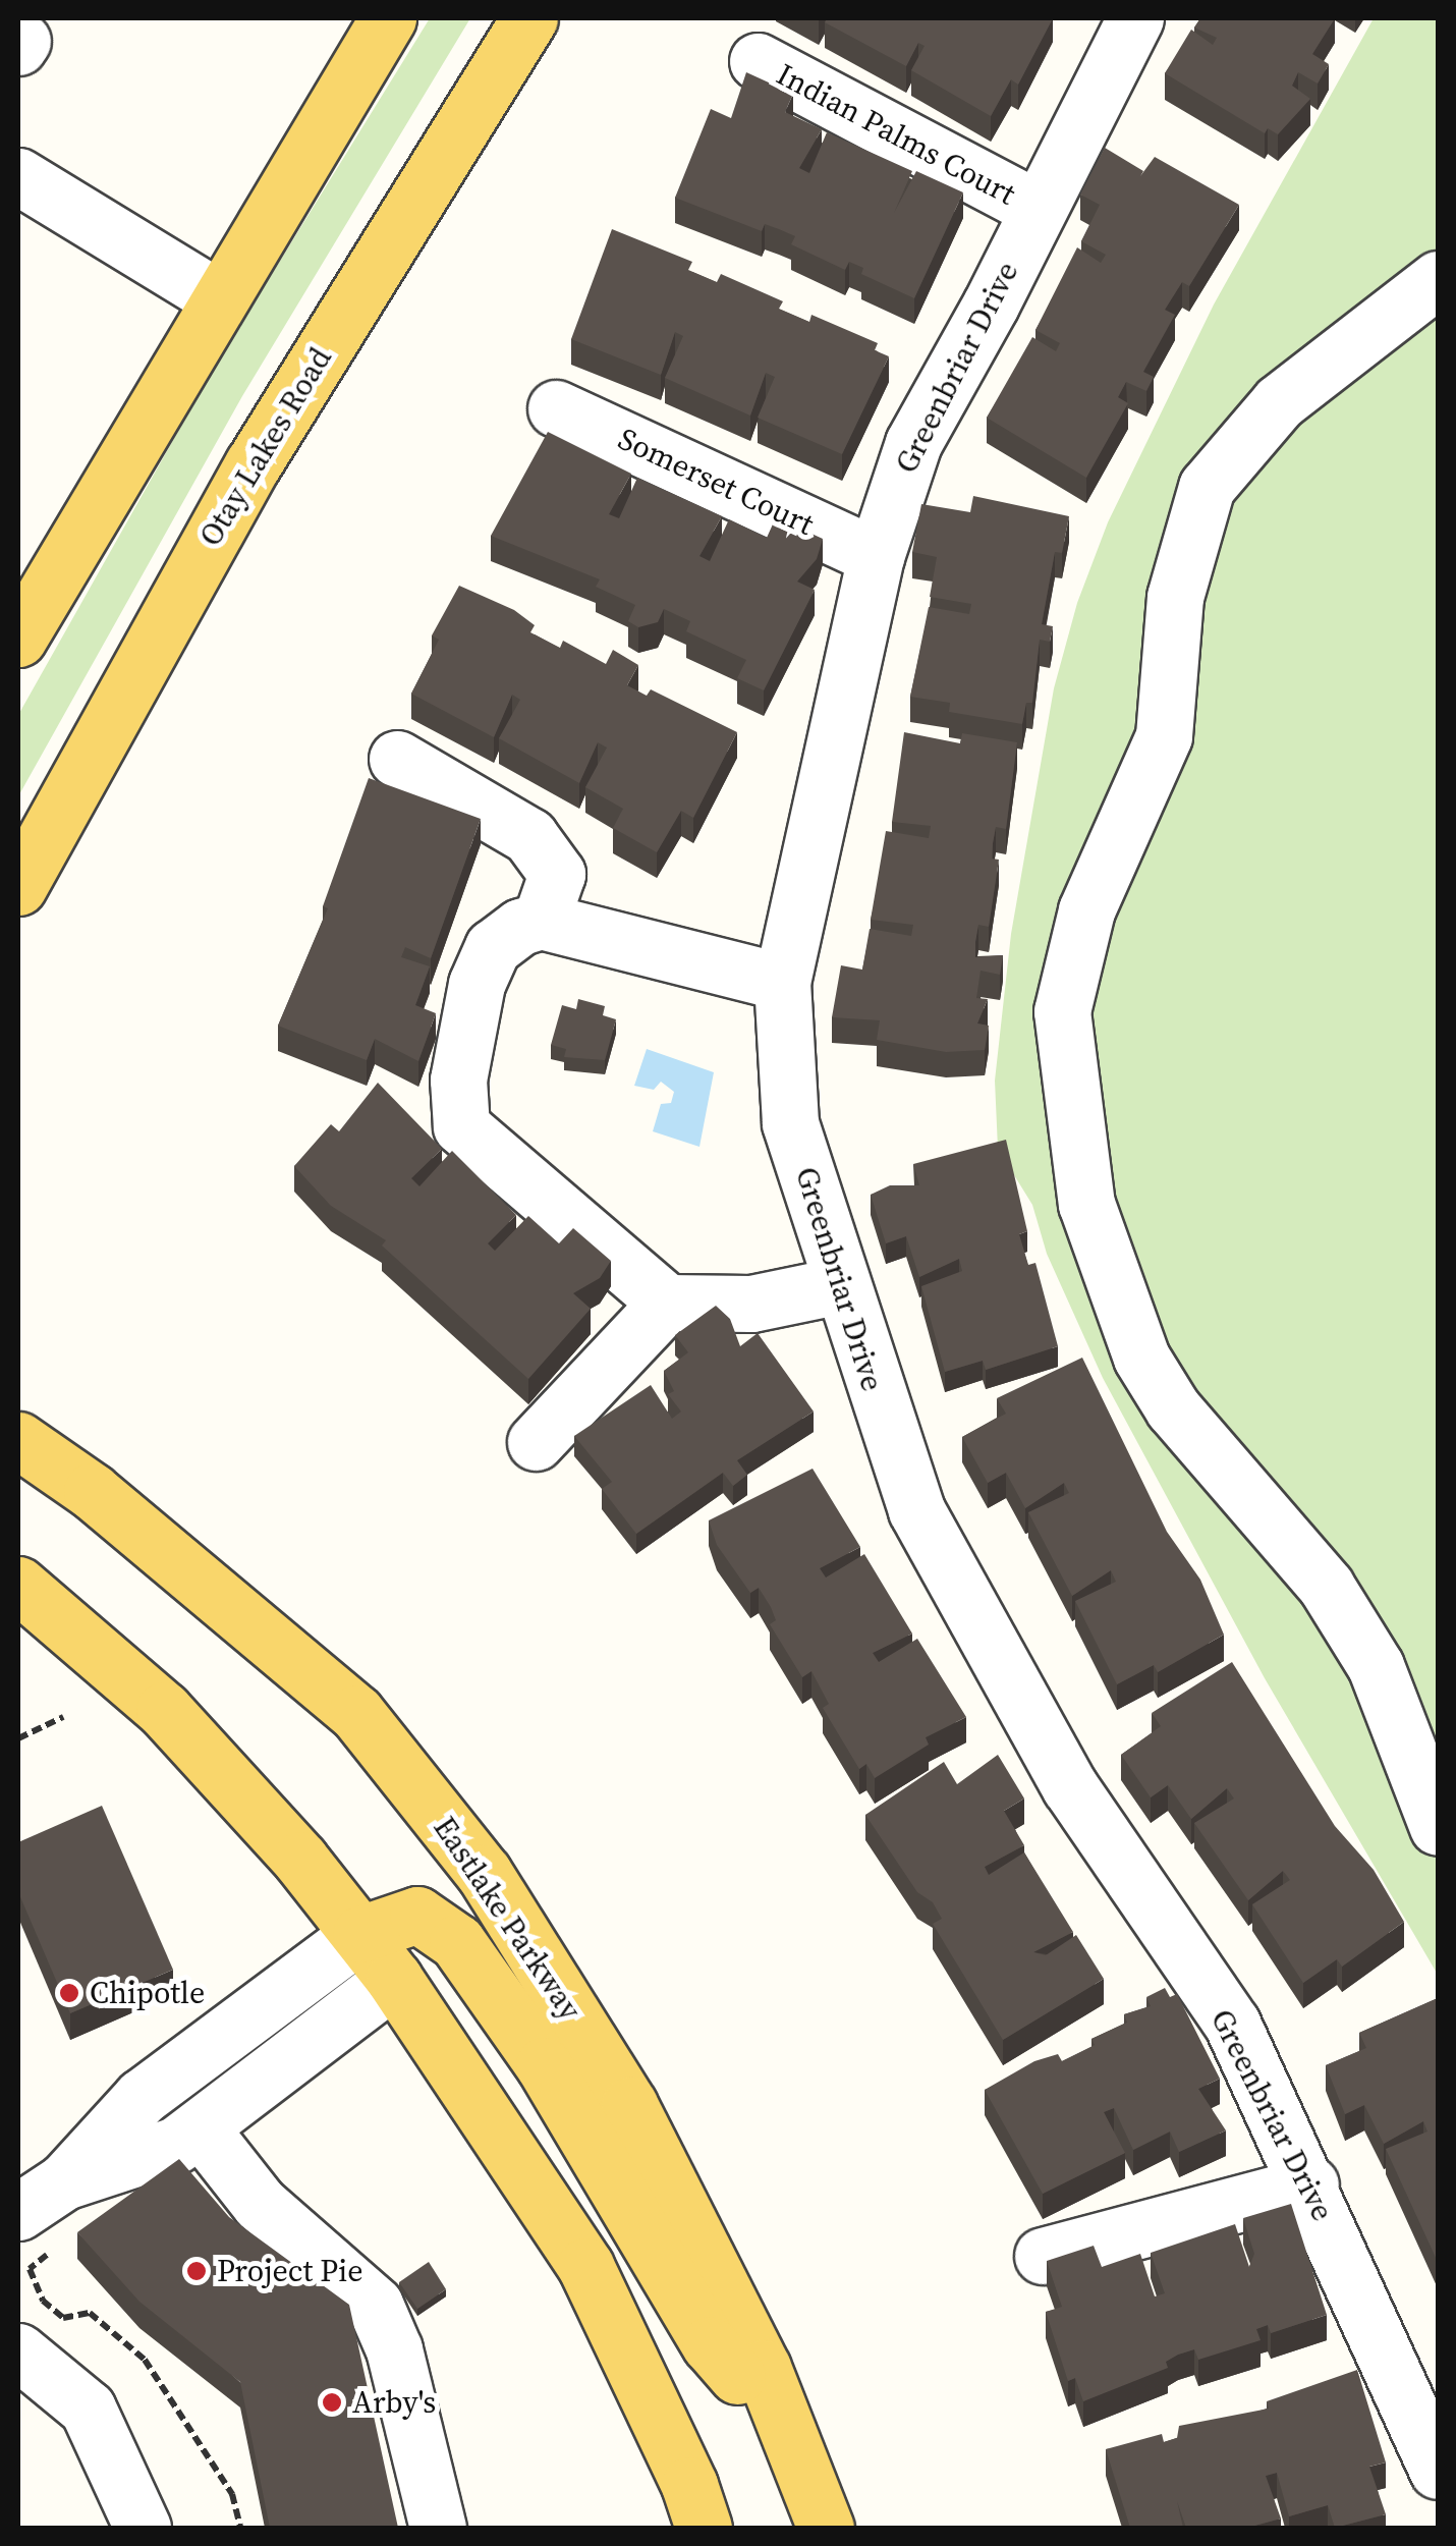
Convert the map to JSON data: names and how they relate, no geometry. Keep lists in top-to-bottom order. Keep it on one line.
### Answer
{"streets":{"main road":["Otay Lakes Road","Eastlake Parkway"],"street":["Indian Palms Court","Greenbriar Drive","Somerset Court"]},"crossings":[["Indian Palms Court","Greenbriar Drive"],["Greenbriar Drive","Somerset Court"]],"places":["Chipotle","Project Pie","Arby's"]}
